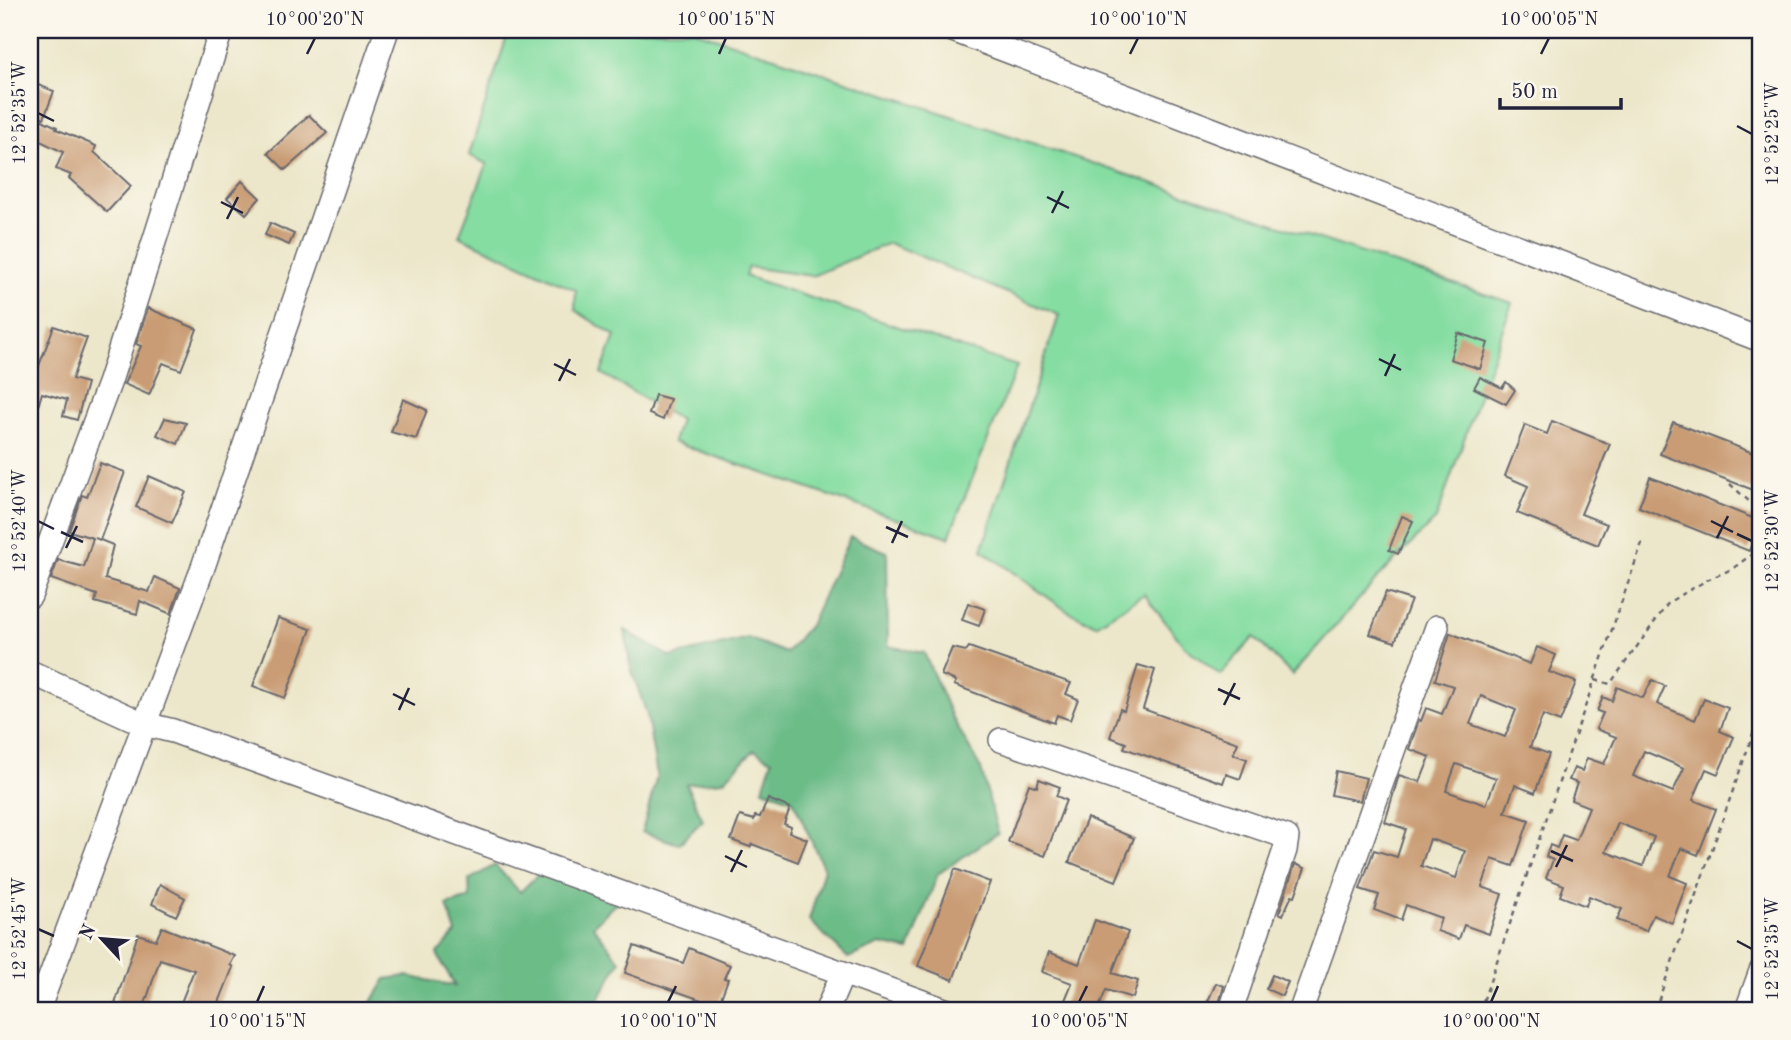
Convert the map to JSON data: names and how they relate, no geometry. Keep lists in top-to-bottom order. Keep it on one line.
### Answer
{"scale_bar":"50 m","north":"top left","coordinates":["10°00'20\"N","10°00'15\"N","10°00'10\"N","10°00'05\"N","12°52'35\"W","12°52'25\"W","12°52'40\"W","12°52'30\"W","12°52'45\"W","10°00'00\"N"]}
